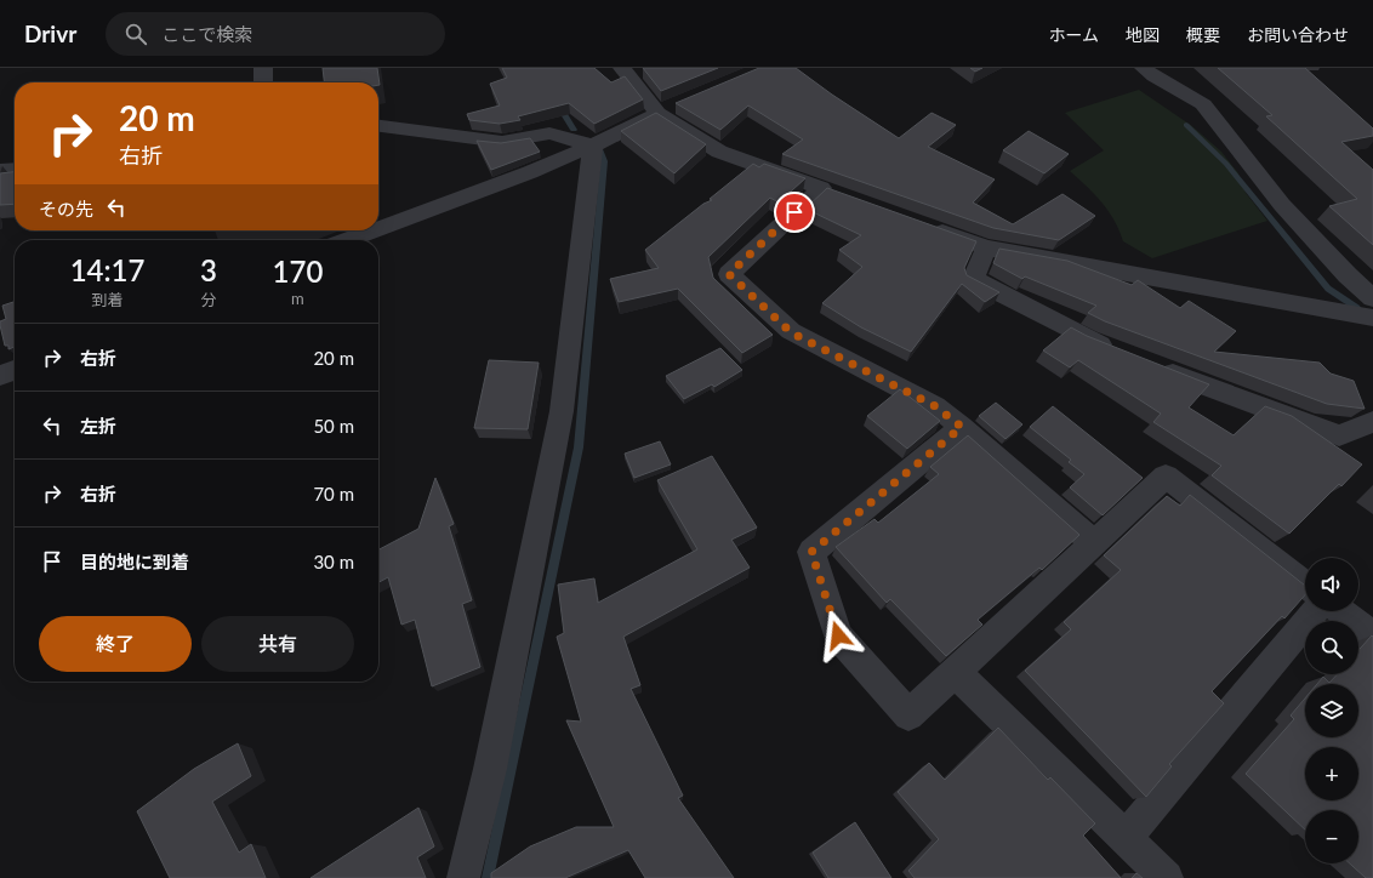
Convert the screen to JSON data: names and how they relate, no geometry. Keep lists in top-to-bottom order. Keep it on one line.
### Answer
{"page":{"header":"Drivr","search":"ここで検索","nav":["ホーム","地図","概要","お問い合わせ"],"turn":["20 m","右折"],"then":"その先","eta":["14:17","到着","3","分","170","m"],"list":[{"name":"右折","value":"20 m"},{"name":"左折","value":"50 m"},{"name":"右折","value":"70 m"},{"name":"目的地に到着","value":"30 m"}],"map_buttons":["+","−"],"buttons":["終了","共有"]}}
